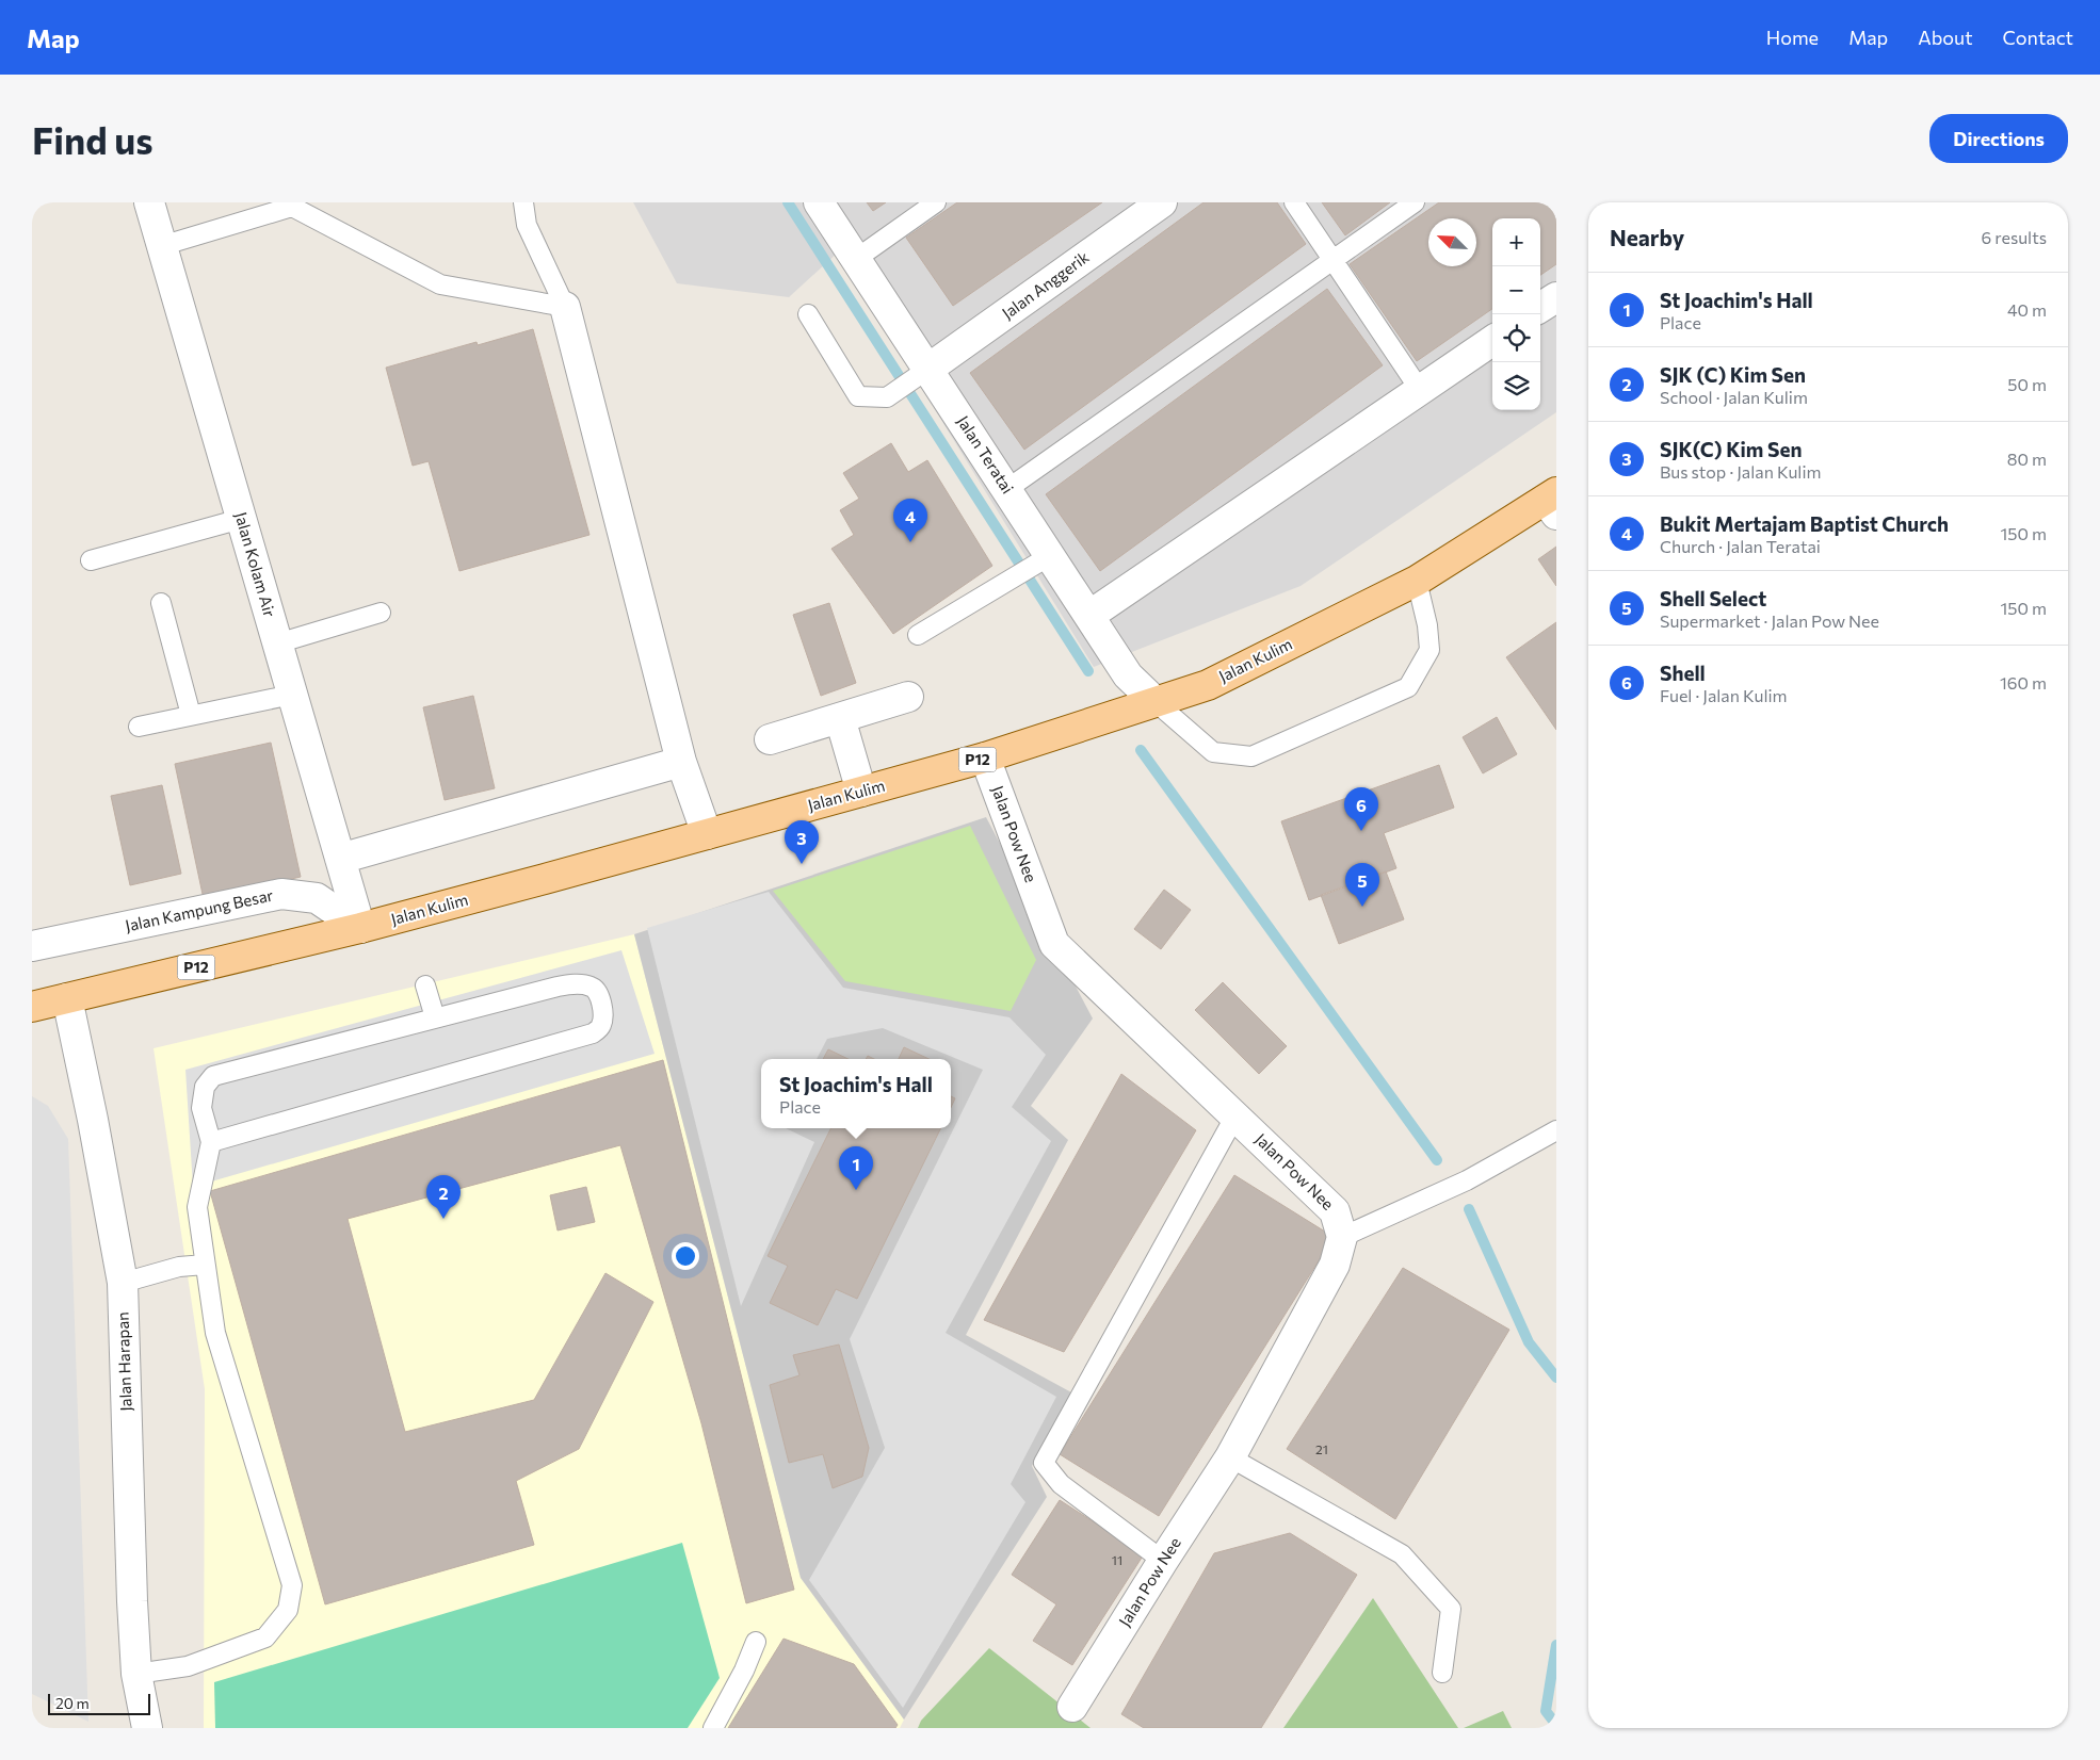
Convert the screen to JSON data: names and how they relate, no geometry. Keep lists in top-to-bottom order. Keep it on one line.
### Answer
{"streets":{"main road":["Jalan Kulim","P12"],"street":["Jalan Anggerik","Jalan Teratai","Jalan Kolam Air","Jalan Pow Nee","Jalan Kampung Besar","Jalan Harapan"]},"crossings":[["Jalan Anggerik","Jalan Teratai"],["Jalan Teratai","Jalan Kulim"],["Jalan Kolam Air","Jalan Kulim"],["Jalan Kolam Air","Jalan Kampung Besar"],["Jalan Kulim","Jalan Pow Nee"],["Jalan Kulim","Jalan Kampung Besar"],["Jalan Kulim","Jalan Harapan"]],"house_numbers":["21","11"],"scale_bar":"20 m","north":"top left","page":{"header":"Map","nav":["Home","Map","About","Contact"],"buttons":"Directions","title":"Find us","heading":["Nearby","6 results"],"map_buttons":["+","−"],"list":[{"mark":"1","name":"St Joachim's Hall","note":"Place","value":"40 m"},{"mark":"2","name":"SJK (C) Kim Sen","note":"School · Jalan Kulim","value":"50 m"},{"mark":"3","name":"SJK(C) Kim Sen","note":"Bus stop · Jalan Kulim","value":"80 m"},{"mark":"4","name":"Bukit Mertajam Baptist Church","note":"Church · Jalan Teratai","value":"150 m"},{"mark":"5","name":"Shell Select","note":"Supermarket · Jalan Pow Nee","value":"150 m"},{"mark":"6","name":"Shell","note":"Fuel · Jalan Kulim","value":"160 m"}],"pins":["4","6","3","5","1","2"],"popup":["St Joachim's Hall","Place"],"scale":"20 m"}}
